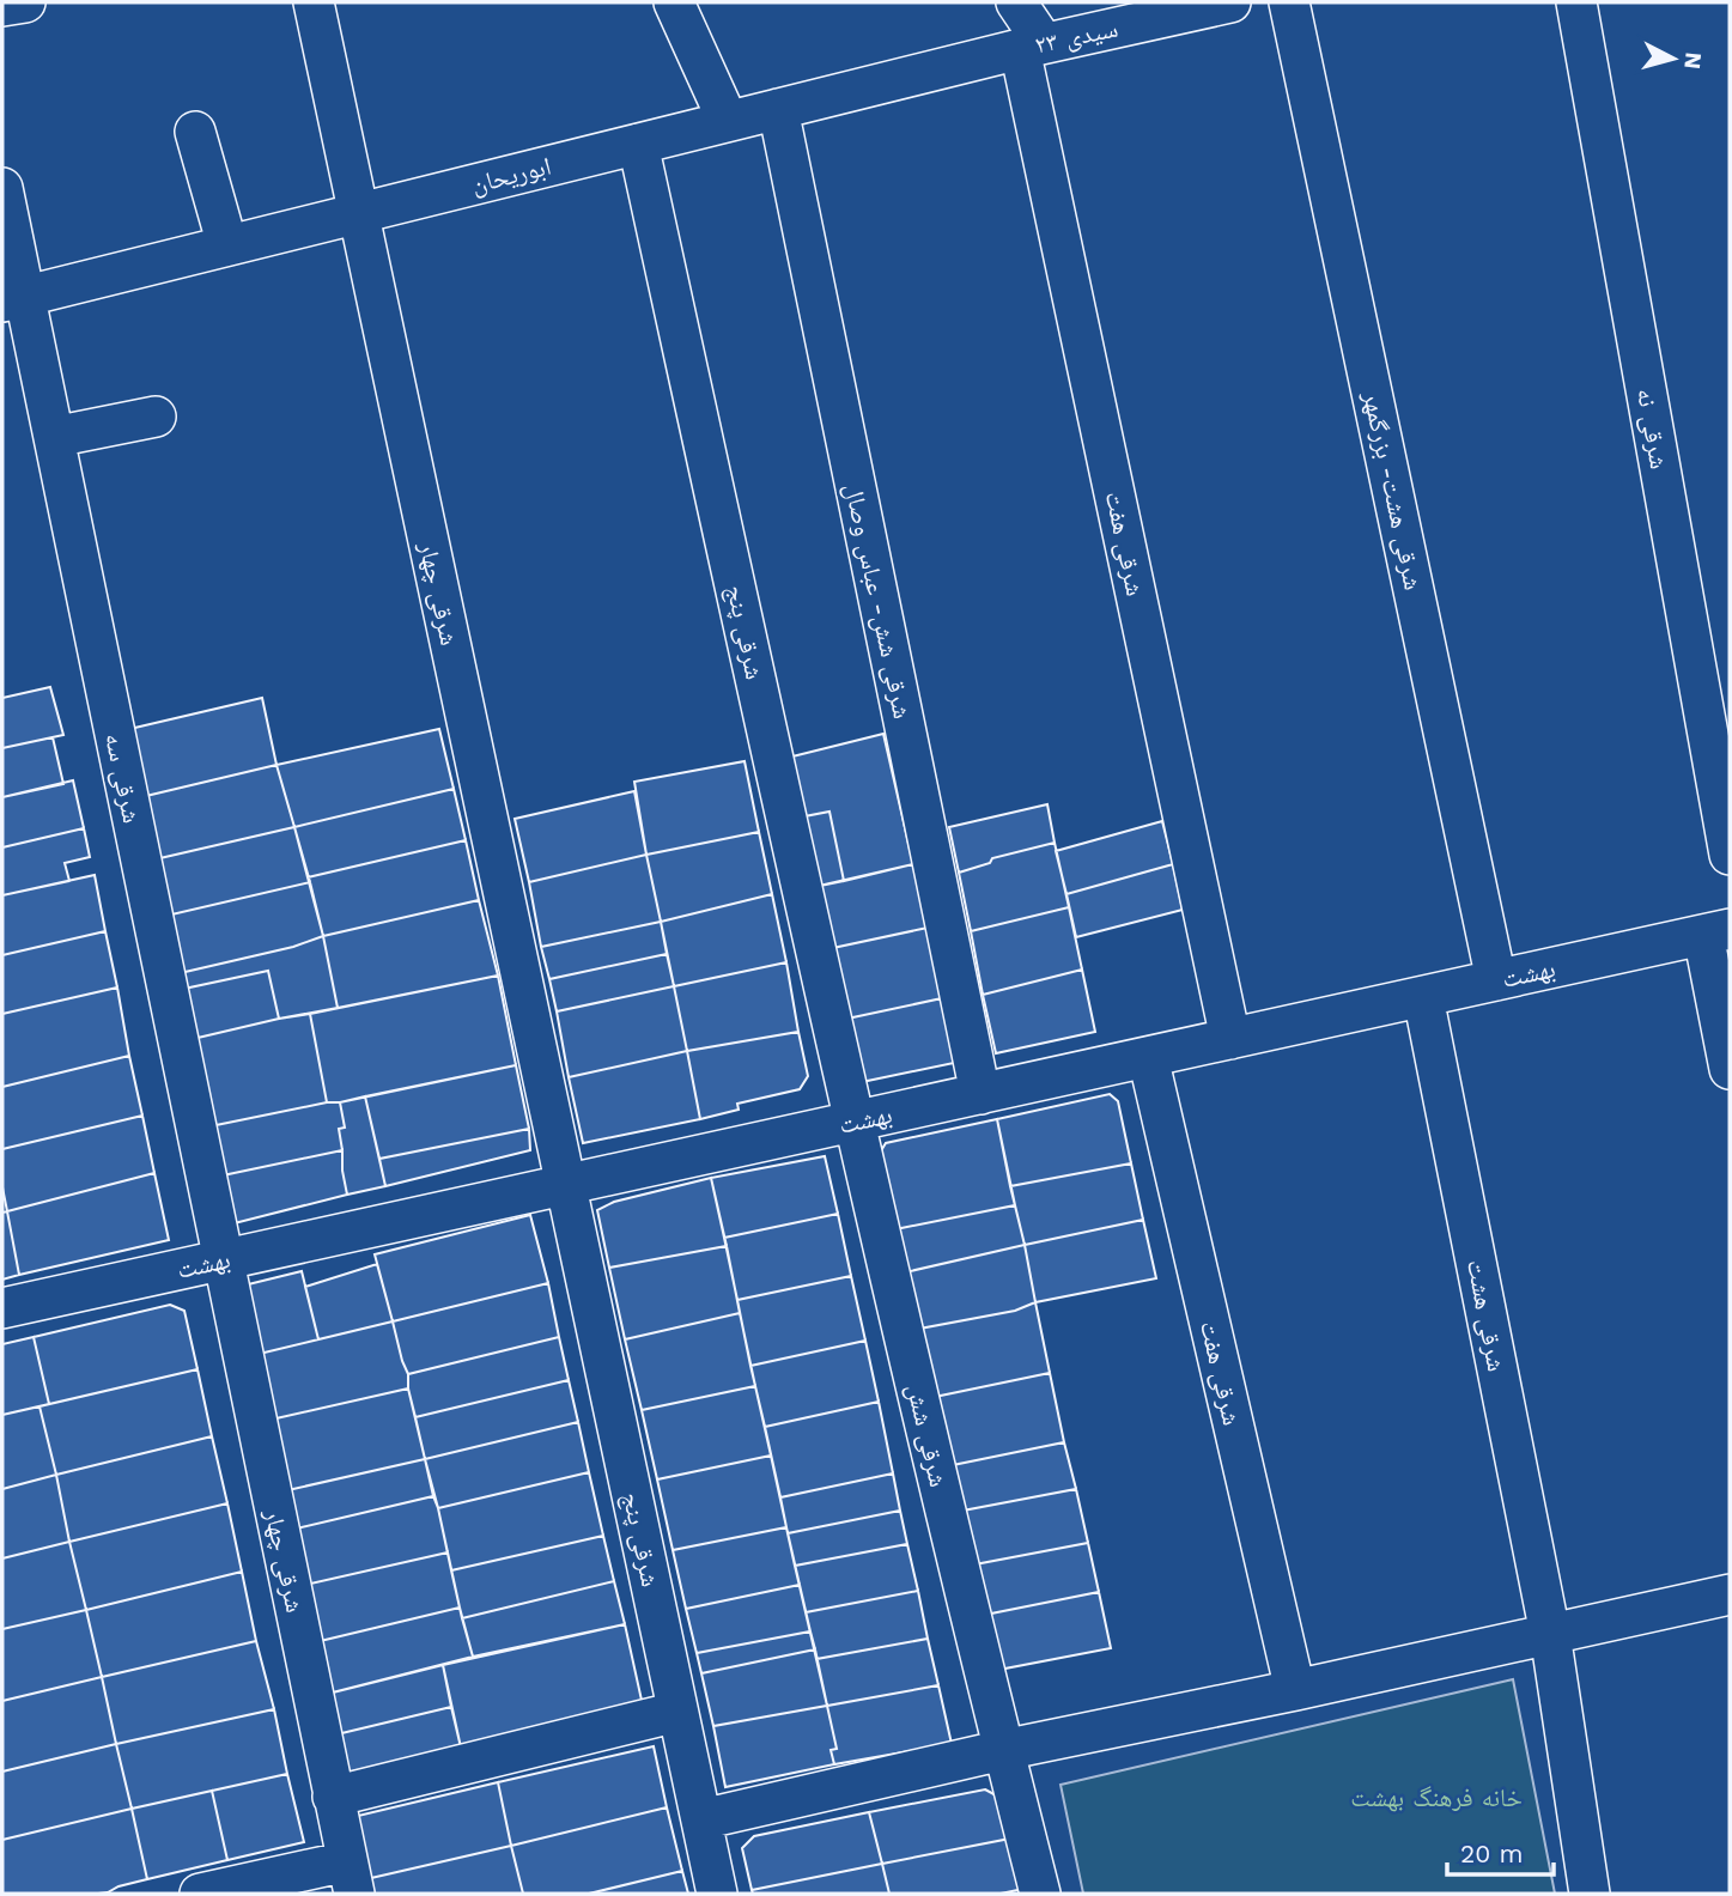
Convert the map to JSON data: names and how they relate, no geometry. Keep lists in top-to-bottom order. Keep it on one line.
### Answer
{"streets":{"street":["سیدی ۲۳","ابوریحان","شرقی نه","شرقی هشت- بزرگمهر","شرقی هفت","شرقی چهار","شرقی شش- عباس وصال","شرقی پنج","شرقی سه","بهشت","شرقی هشت","شرقی شش"]},"crossings":[["سیدی ۲۳","ابوریحان"],["سیدی ۲۳","شرقی هفت"],["ابوریحان","شرقی هفت"],["ابوریحان","شرقی چهار"],["ابوریحان","شرقی شش- عباس وصال"],["ابوریحان","شرقی پنج"],["ابوریحان","شرقی سه"],["شرقی هشت- بزرگمهر","بهشت"],["شرقی هفت","بهشت"],["شرقی چهار","شرقی پنج"],["شرقی چهار","شرقی سه"],["شرقی چهار","بهشت"],["شرقی شش- عباس وصال","بهشت"],["شرقی پنج","بهشت"],["شرقی پنج","شرقی شش"],["شرقی سه","بهشت"],["بهشت","شرقی هشت"],["بهشت","شرقی شش"]],"parks":["خانه فرهنگ بهشت"],"scale_bar":"20 m","north":"right"}
